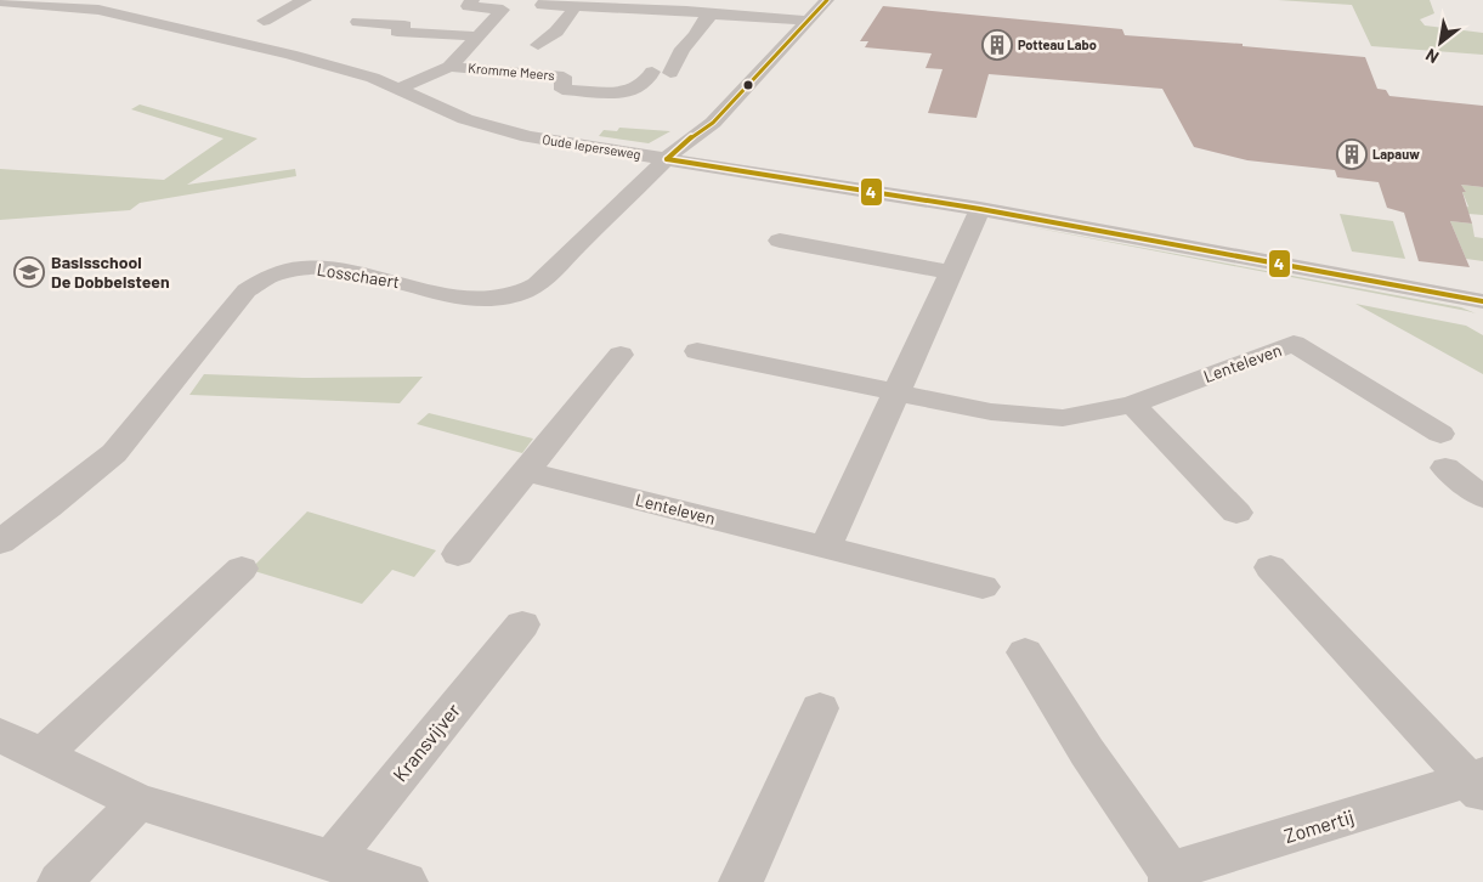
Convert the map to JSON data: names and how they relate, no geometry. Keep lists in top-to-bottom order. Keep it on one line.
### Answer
{"streets":{"street":["Kromme Meers","Oude Ieperseweg","Losschaert","Lenteleven","Kransvijver","Zomertij"]},"crossings":[["Oude Ieperseweg","Losschaert"]],"places":{"building":["Potteau Labo","Lapauw"],"school or university":["Basisschool De Dobbelsteen"]},"lines":["transit line 4"],"north":"bottom left"}
